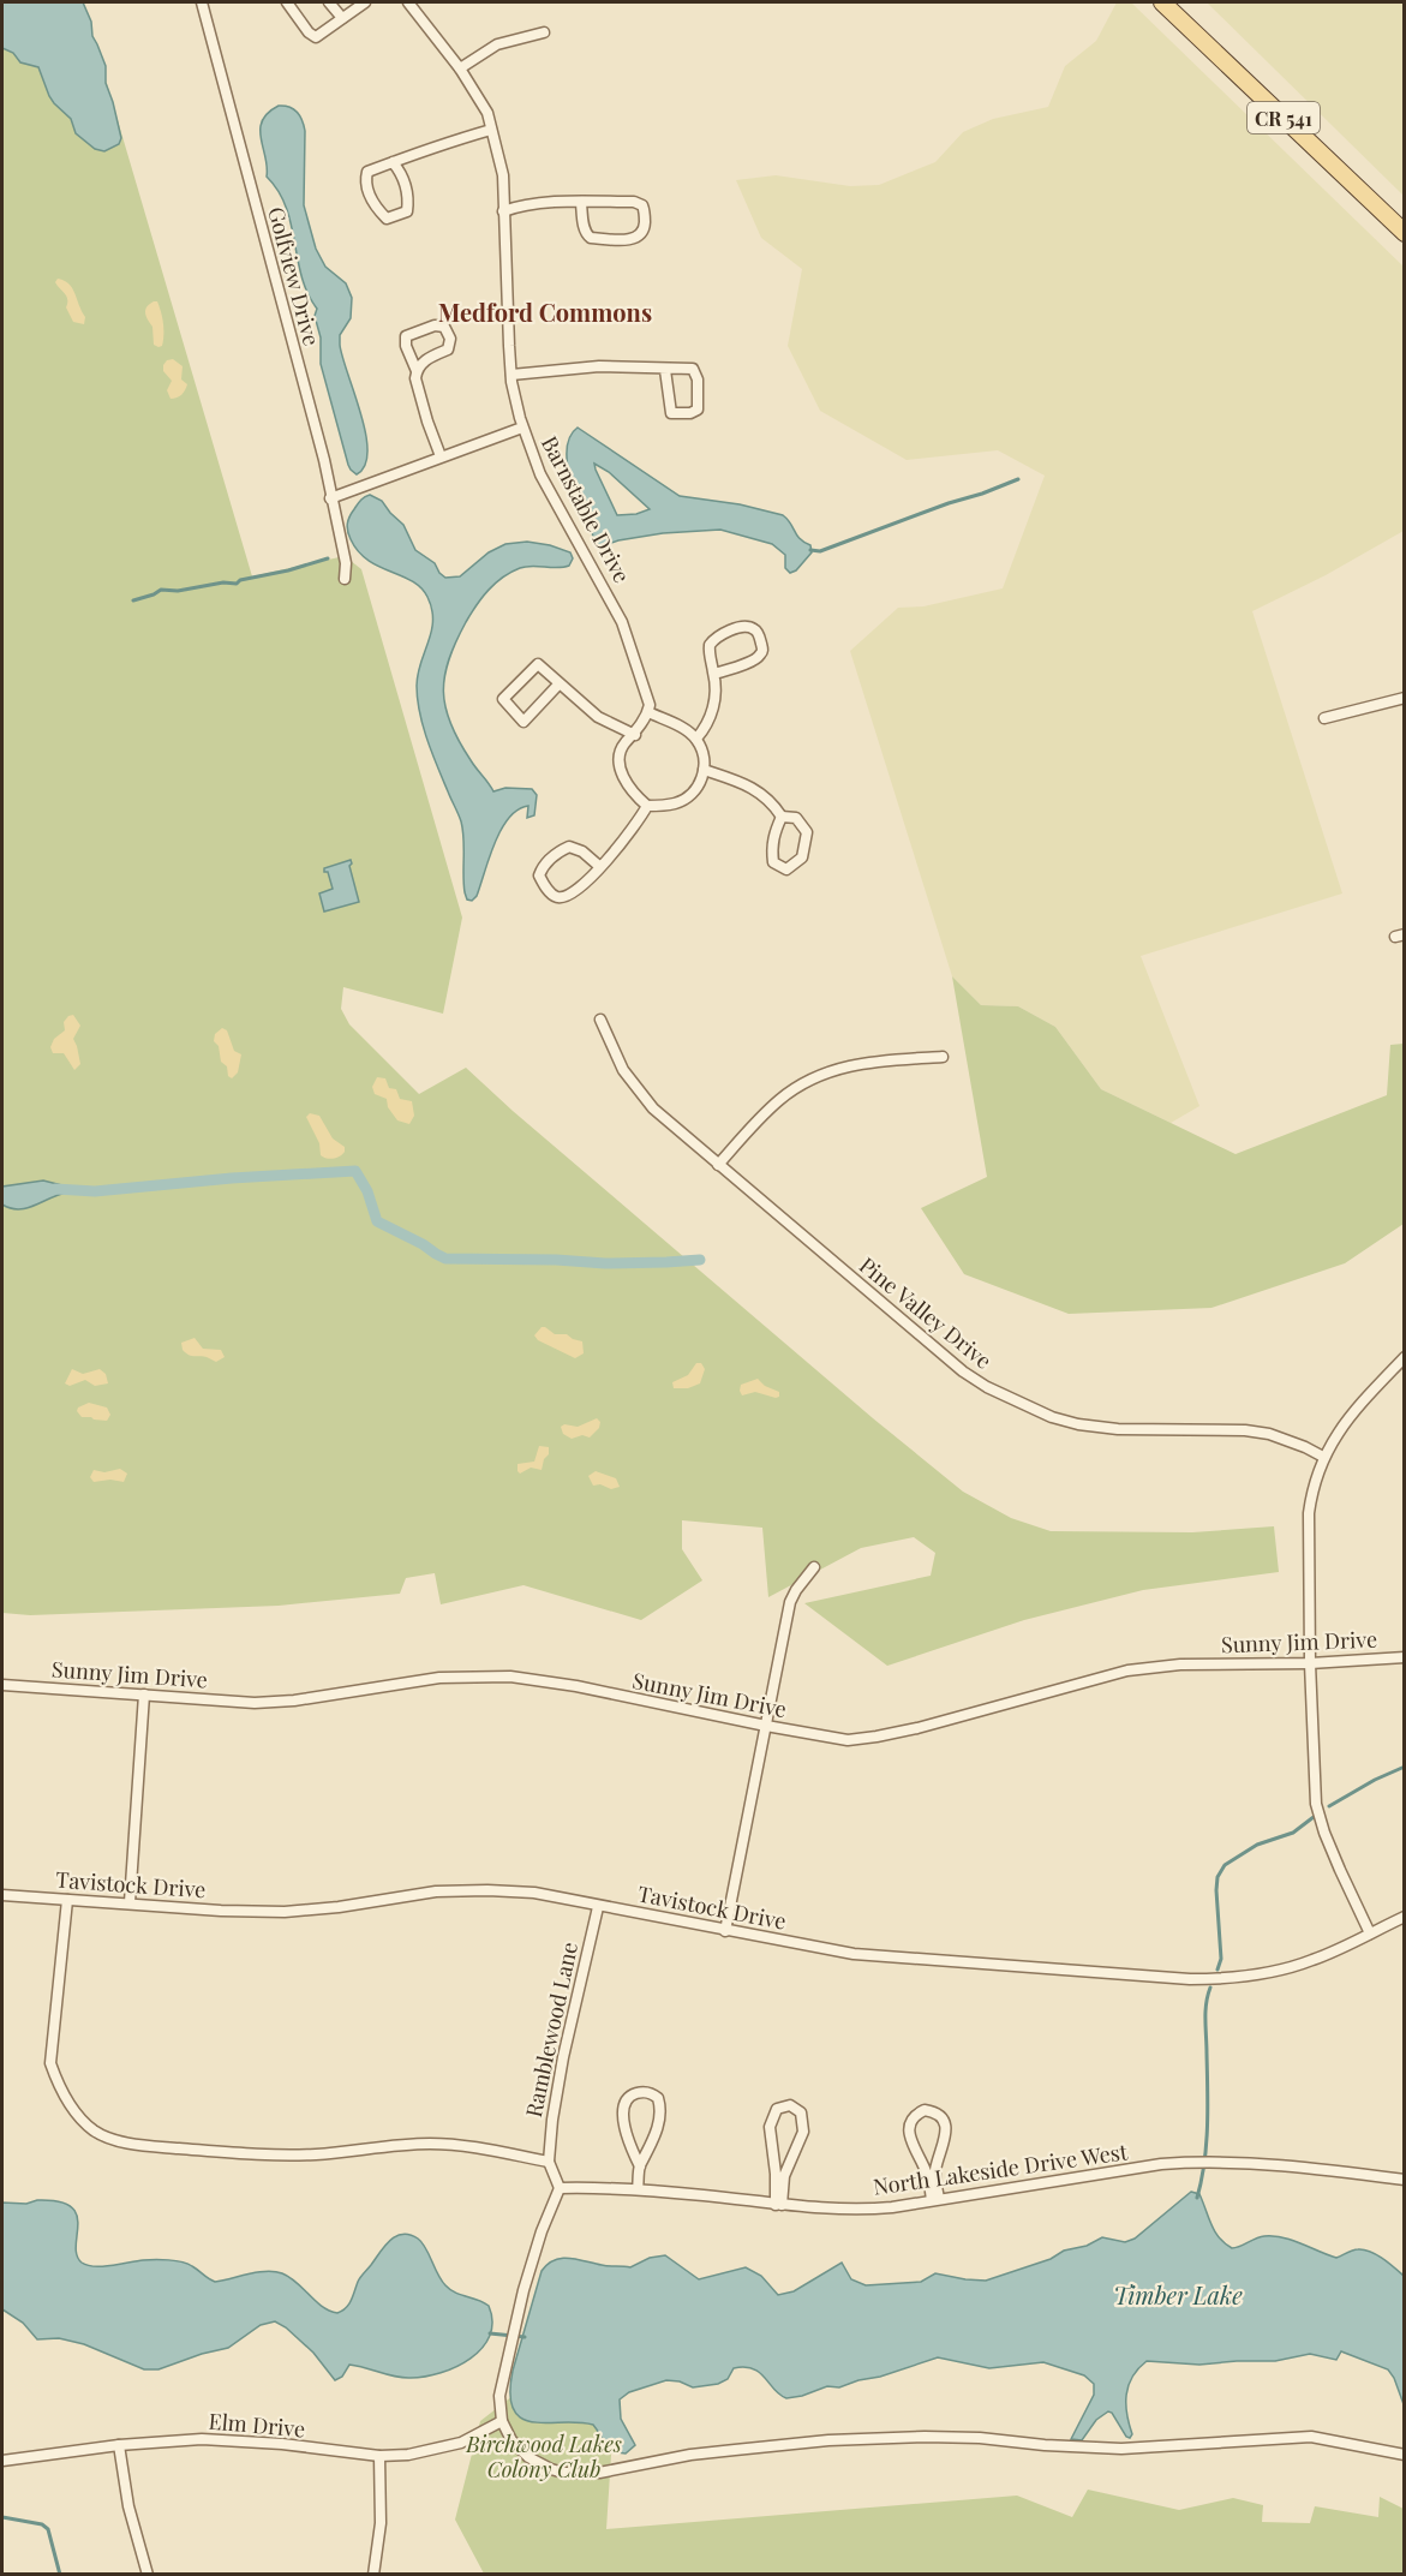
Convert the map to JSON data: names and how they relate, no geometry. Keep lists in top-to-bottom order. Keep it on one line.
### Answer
{"streets":{"main road":["CR 541"],"street":["Golfview Drive","Barnstable Drive","Pine Valley Drive","Sunny Jim Drive","Tavistock Drive","Ramblewood Lane","North Lakeside Drive West","Elm Drive"]},"crossings":[["Tavistock Drive","Ramblewood Lane"]],"districts":["Medford Commons"],"water":["Timber Lake"],"parks":["Birchwood Lakes Colony Club"]}
